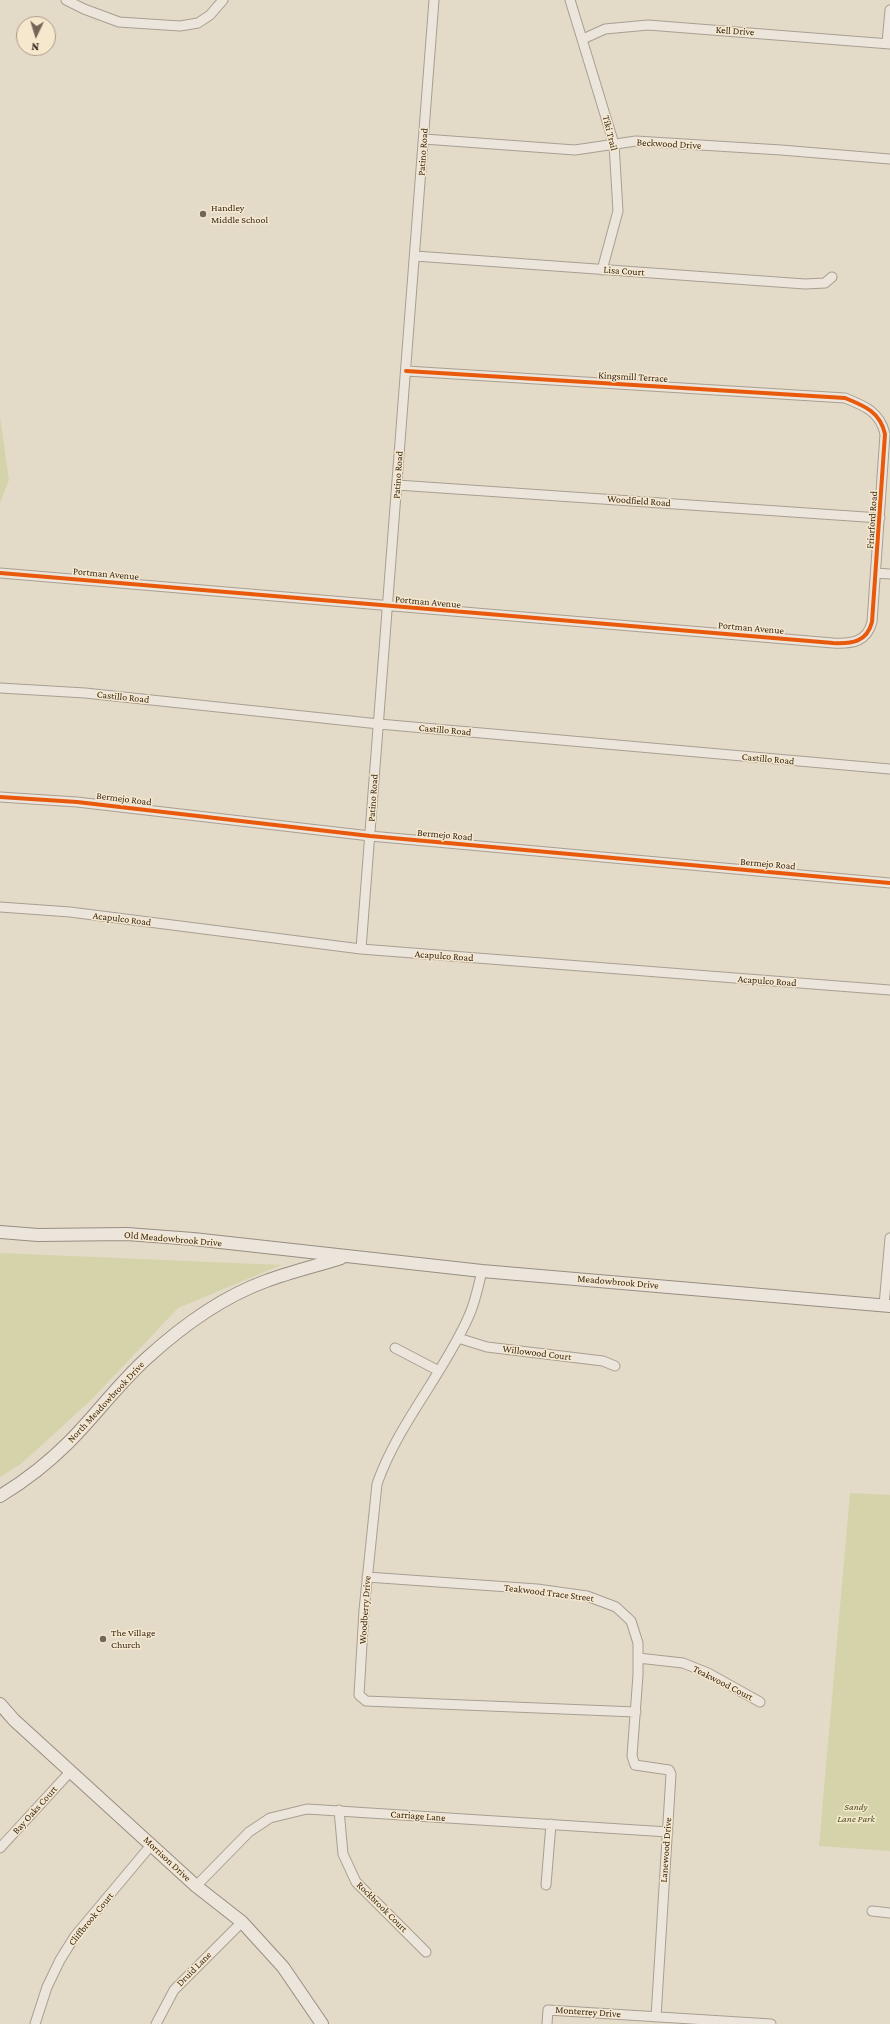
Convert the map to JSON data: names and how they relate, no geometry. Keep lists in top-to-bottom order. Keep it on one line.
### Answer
{"streets":{"street":["Kell Drive","Tiki Trail","Beckwood Drive","Patino Road","Lisa Court","Kingsmill Terrace","Woodfield Road","Friarford Road","Portman Avenue","Castillo Road","Bermejo Road","Acapulco Road","Old Meadowbrook Drive","Meadowbrook Drive","Willowood Court","North Meadowbrook Drive","Teakwood Trace Street","Woodberry Drive","Teakwood Court","Bay Oaks Court","Carriage Lane","Lanewood Drive","Morrison Drive","Rockbrook Court","Cliffbrook Court","Druid Lane","Monterrey Drive"]},"crossings":[["Kell Drive","Tiki Trail"],["Tiki Trail","Beckwood Drive"],["Tiki Trail","Lisa Court"],["Beckwood Drive","Patino Road"],["Patino Road","Lisa Court"],["Patino Road","Kingsmill Terrace"],["Patino Road","Woodfield Road"],["Patino Road","Portman Avenue"],["Patino Road","Castillo Road"],["Patino Road","Bermejo Road"],["Patino Road","Acapulco Road"],["Kingsmill Terrace","Friarford Road"],["Woodfield Road","Friarford Road"],["Friarford Road","Portman Avenue"],["Old Meadowbrook Drive","Meadowbrook Drive"],["Old Meadowbrook Drive","North Meadowbrook Drive"],["Meadowbrook Drive","North Meadowbrook Drive"],["Meadowbrook Drive","Woodberry Drive"],["Willowood Court","Woodberry Drive"],["Teakwood Trace Street","Woodberry Drive"],["Teakwood Trace Street","Teakwood Court"],["Teakwood Trace Street","Lanewood Drive"],["Woodberry Drive","Lanewood Drive"],["Bay Oaks Court","Morrison Drive"],["Carriage Lane","Lanewood Drive"],["Carriage Lane","Morrison Drive"],["Carriage Lane","Rockbrook Court"],["Lanewood Drive","Monterrey Drive"],["Morrison Drive","Cliffbrook Court"],["Morrison Drive","Druid Lane"]],"parks":["Sandy Lane Park"],"places":["Handley Middle School","The Village Church"],"north":"bottom"}
